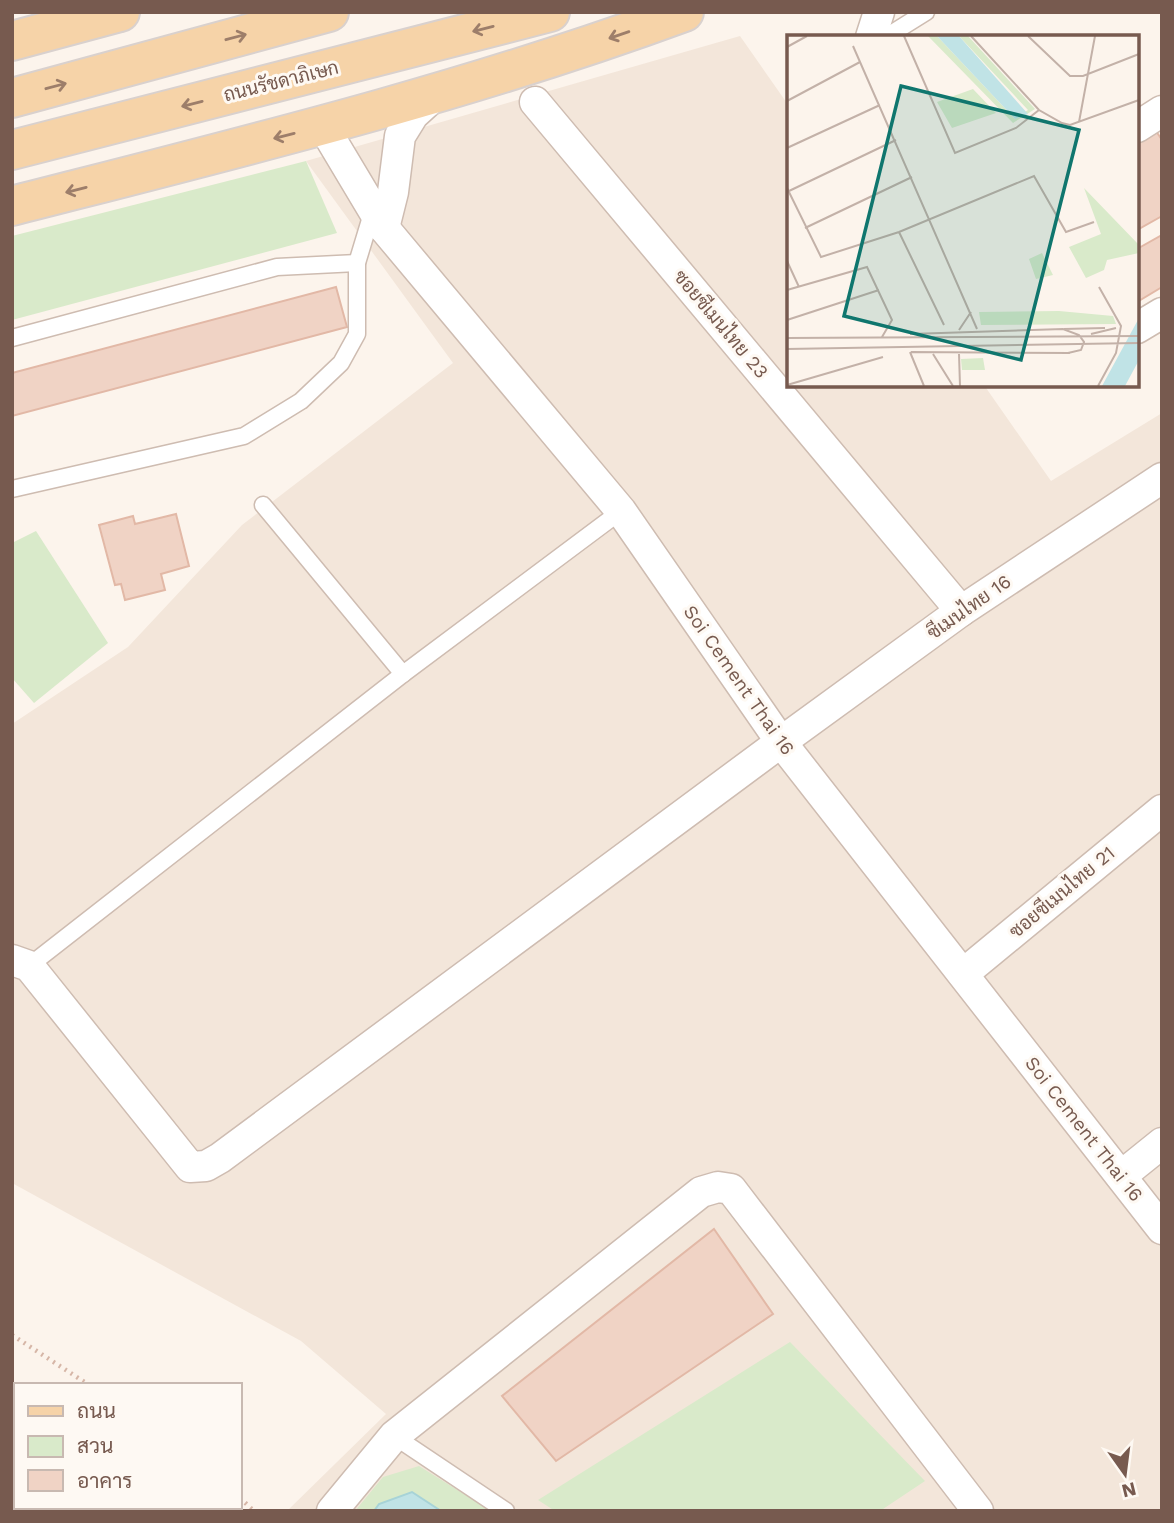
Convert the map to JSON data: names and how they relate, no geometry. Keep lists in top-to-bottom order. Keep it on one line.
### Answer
{"streets":{"main road":["ถนนรัชดาภิเษก"],"street":["ซอยซีเมนไทย 23","ซีเมนไทย 16","Soi Cement Thai 16","ซอยซีเมนไทย 21"]},"crossings":[["ซอยซีเมนไทย 23","ซีเมนไทย 16"],["ซีเมนไทย 16","Soi Cement Thai 16"],["Soi Cement Thai 16","ซอยซีเมนไทย 21"]],"legend":["ถนน","สวน","อาคาร"],"north":"bottom"}
